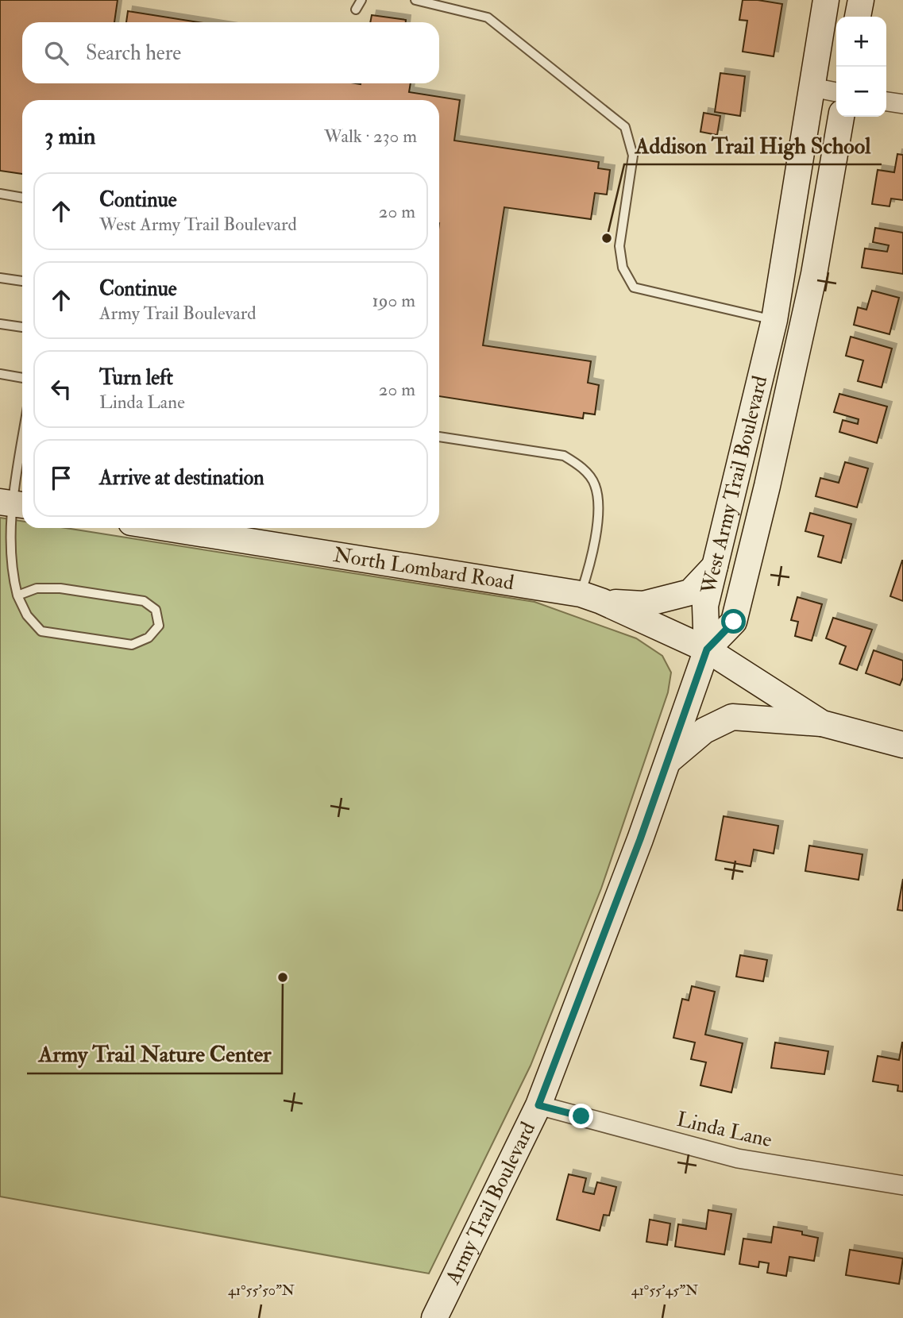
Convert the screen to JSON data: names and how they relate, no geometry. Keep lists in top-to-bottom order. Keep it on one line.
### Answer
{"streets":{"main road":["West Army Trail Boulevard","North Lombard Road","Army Trail Boulevard"],"street":["Linda Lane"]},"crossings":[["West Army Trail Boulevard","North Lombard Road"],["West Army Trail Boulevard","Army Trail Boulevard"],["North Lombard Road","Army Trail Boulevard"],["Linda Lane","Army Trail Boulevard"]],"places":["Addison Trail High School","Army Trail Nature Center"],"page":{"map_buttons":["+","−"],"search":"Search here","heading":["3 min","Walk · 230 m"],"list":[["Continue","West Army Trail Boulevard","20 m"],["Continue","Army Trail Boulevard","190 m"],["Turn left","Linda Lane","20 m"],"Arrive at destination"]},"coordinates":["41°55'50\"N","41°55'45\"N"]}
